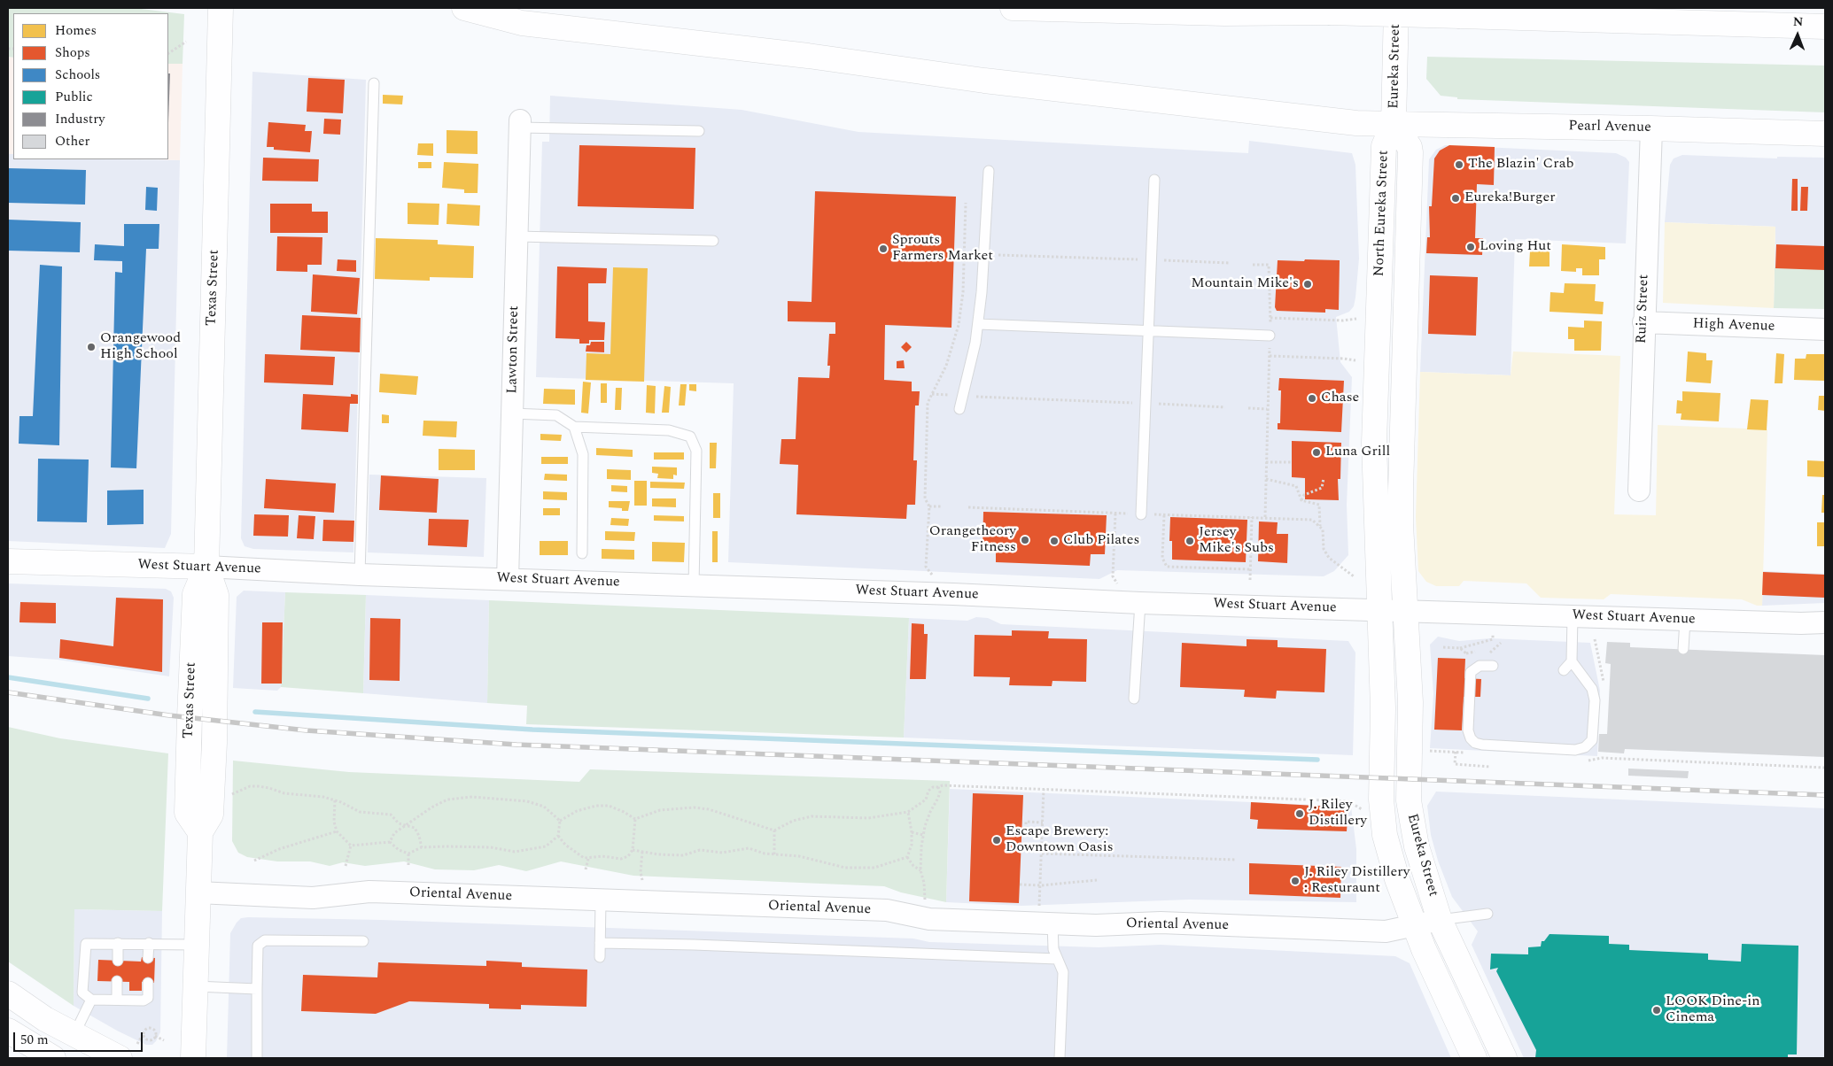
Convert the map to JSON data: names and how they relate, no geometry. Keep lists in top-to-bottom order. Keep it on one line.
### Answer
{"streets":{"main road":["Eureka Street","Pearl Avenue","North Eureka Street","Texas Street","West Stuart Avenue"],"street":["Ruiz Street","High Avenue","Lawton Street","Oriental Avenue"]},"crossings":[["Eureka Street","Pearl Avenue"],["Eureka Street","North Eureka Street"],["Eureka Street","West Stuart Avenue"],["Eureka Street","Oriental Avenue"],["Pearl Avenue","North Eureka Street"],["Pearl Avenue","Ruiz Street"],["North Eureka Street","West Stuart Avenue"],["Texas Street","West Stuart Avenue"],["Texas Street","Oriental Avenue"],["Ruiz Street","High Avenue"],["Lawton Street","West Stuart Avenue"]],"places":["The Blazin' Crab","Eureka!Burger","Loving Hut","Sprouts Farmers Market","Mountain Mike's","Orangewood High School","Chase","Luna Grill","Orangetheory Fitness","Club Pilates","Jersey Mike's Subs","J. Riley Distillery","Escape Brewery: Downtown Oasis","J. Riley Distillery : Resturaunt","LOOK Dine-in Cinema"],"legend":["Homes","Shops","Schools","Public","Industry","Other"],"scale_bar":"50 m","north":"top"}
